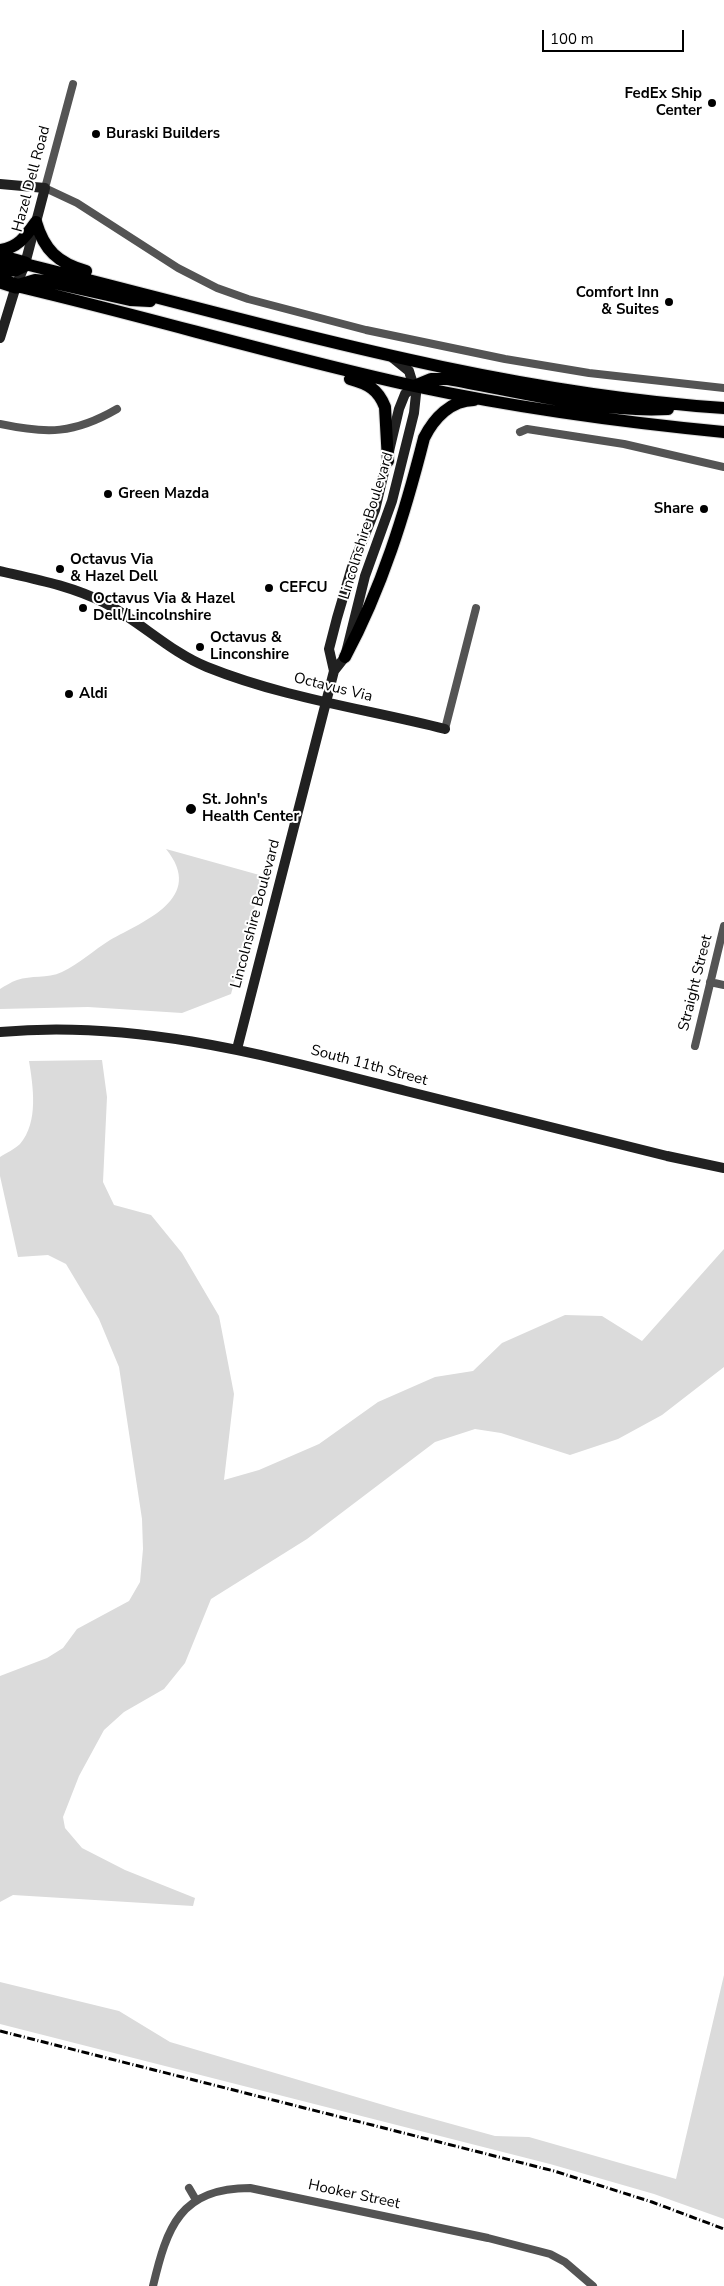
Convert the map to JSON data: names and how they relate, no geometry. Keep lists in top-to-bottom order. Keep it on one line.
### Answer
{"streets":{"street":["Hazel Dell Road","Lincolnshire Boulevard","Octavus Via","Straight Street","South 11th Street","Hooker Street"]},"crossings":[["Lincolnshire Boulevard","Octavus Via"],["Lincolnshire Boulevard","South 11th Street"]],"places":["FedEx Ship Center","Buraski Builders","Comfort Inn & Suites","Green Mazda","Share","Octavus Via & Hazel Dell","CEFCU","Octavus Via & Hazel Dell/Lincolnshire","Octavus & Linconshire","Aldi","St. John's Health Center"],"scale_bar":"100 m"}
